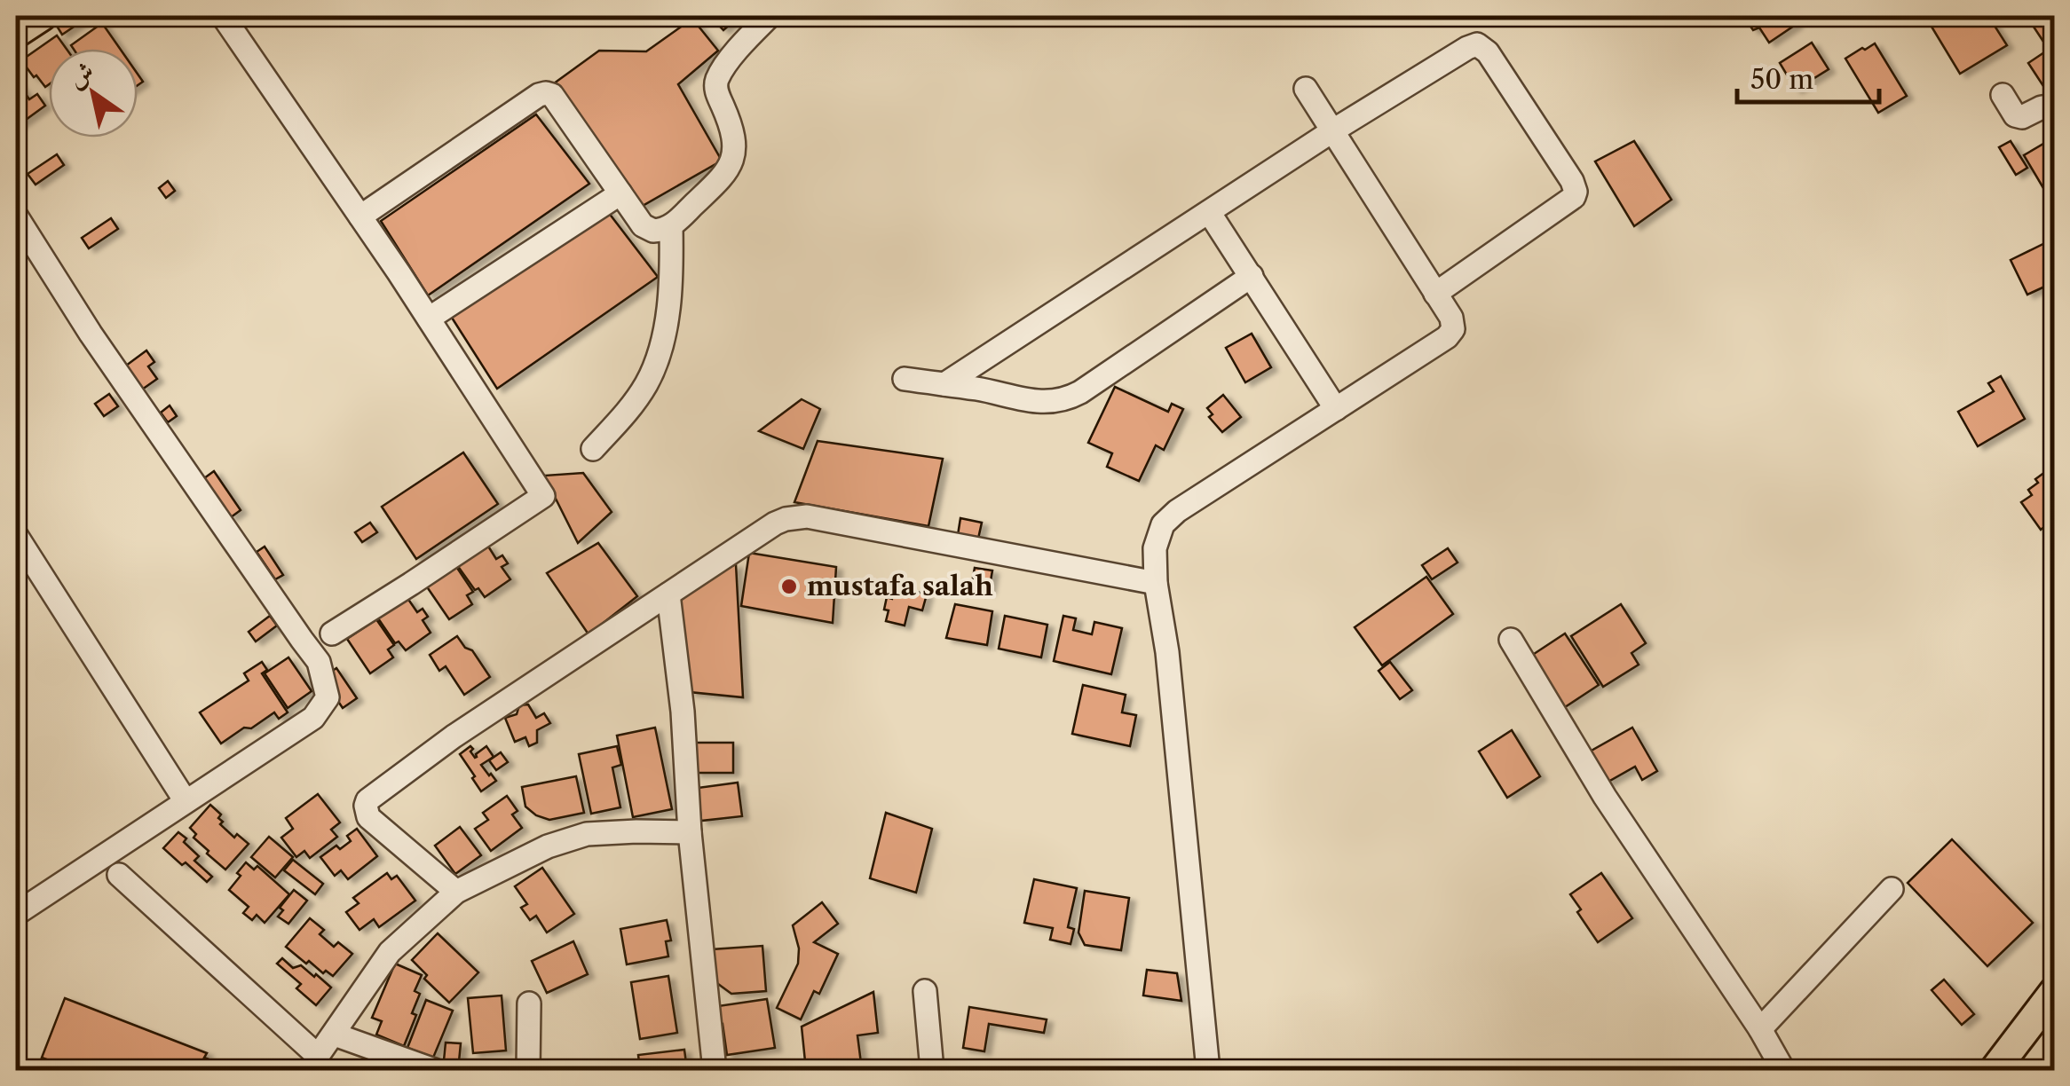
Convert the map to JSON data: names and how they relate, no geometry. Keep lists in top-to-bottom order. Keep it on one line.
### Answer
{"places":["mustafa salah"],"scale_bar":"50 m","north":"top left"}
